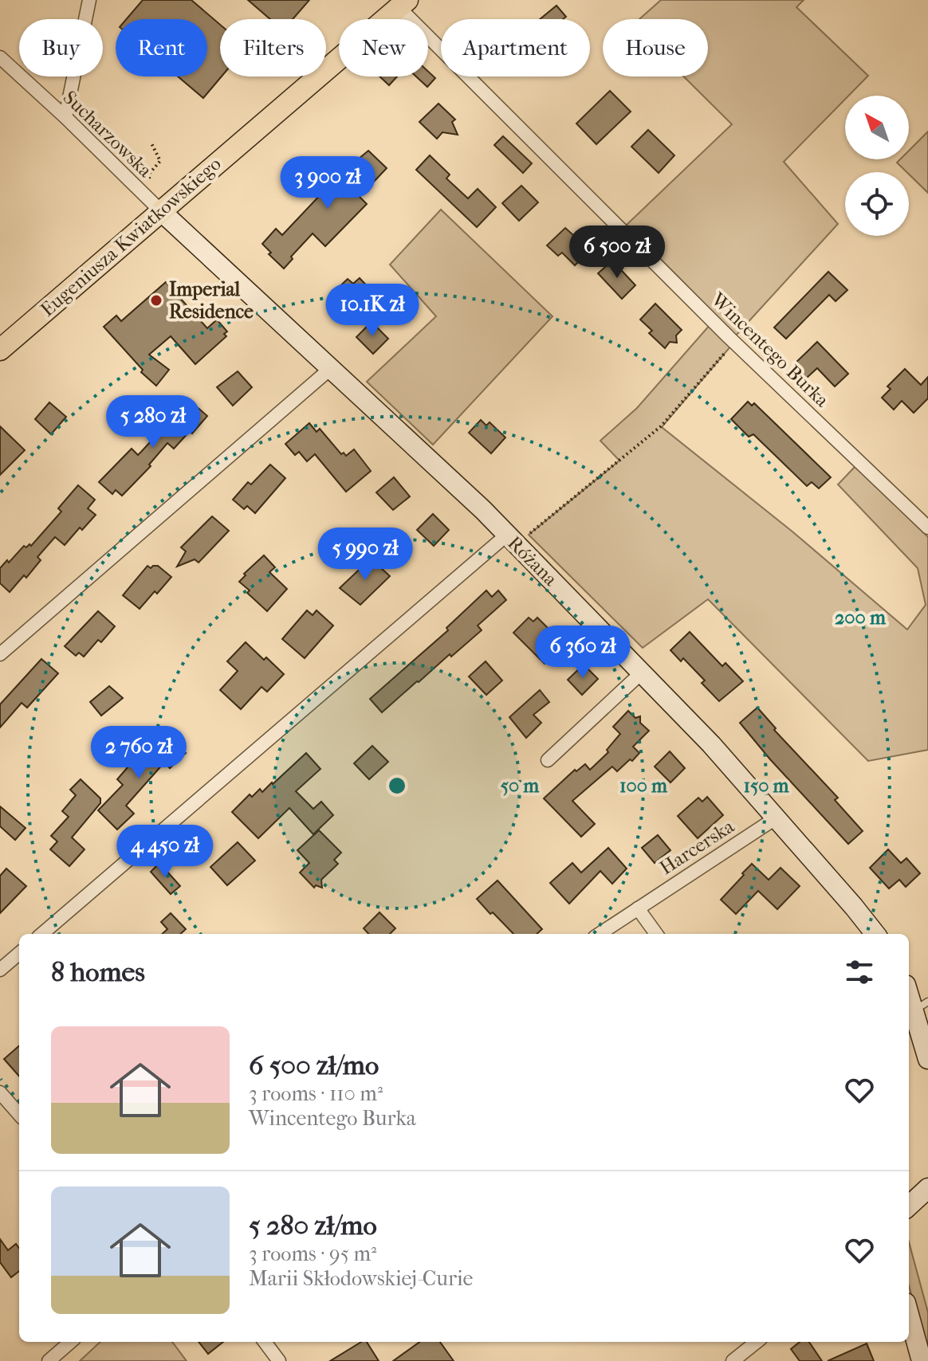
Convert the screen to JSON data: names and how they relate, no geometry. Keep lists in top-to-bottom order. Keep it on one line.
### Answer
{"streets":{"main road":["Eugeniusza Kwiatkowskiego"],"street":["Sucharzowska","Wincentego Burka","Różana","Harcerska"]},"crossings":[["Sucharzowska","Eugeniusza Kwiatkowskiego"],["Sucharzowska","Różana"],["Eugeniusza Kwiatkowskiego","Wincentego Burka"],["Eugeniusza Kwiatkowskiego","Różana"],["Różana","Harcerska"]],"places":["Imperial Residence"],"north":"top left","page":{"chip":["Buy","Rent","Filters","New","Apartment","House"],"price":["3 900 zł","6 500 zł","10.1K zł","5 280 zł","5 990 zł","6 360 zł","2 760 zł","4 450 zł"],"heading":"8 homes","list":[{"name":"6 500 zł/mo","note":"3 rooms · 110 m² · Wincentego Burka"},{"name":"5 280 zł/mo","note":"3 rooms · 95 m² · Marii Skłodowskiej-Curie"}]},"rings":["200 m","50 m","100 m","150 m"]}
